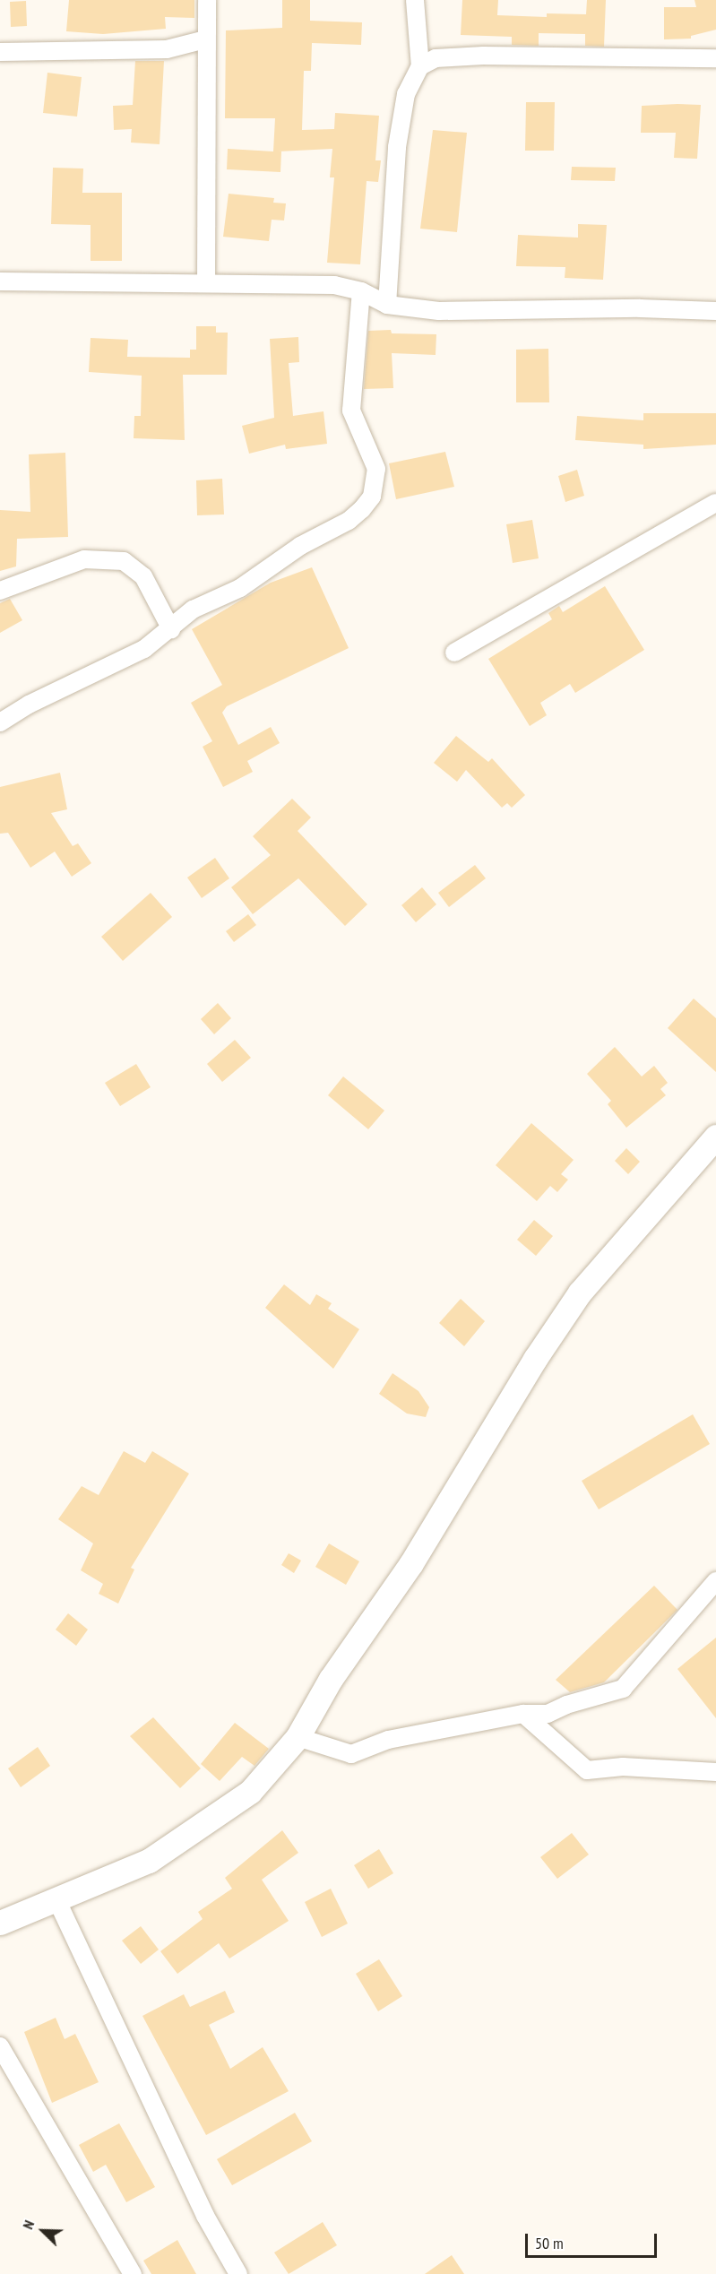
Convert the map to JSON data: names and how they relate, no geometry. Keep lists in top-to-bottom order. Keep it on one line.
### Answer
{"scale_bar":"50 m","north":"top left"}
